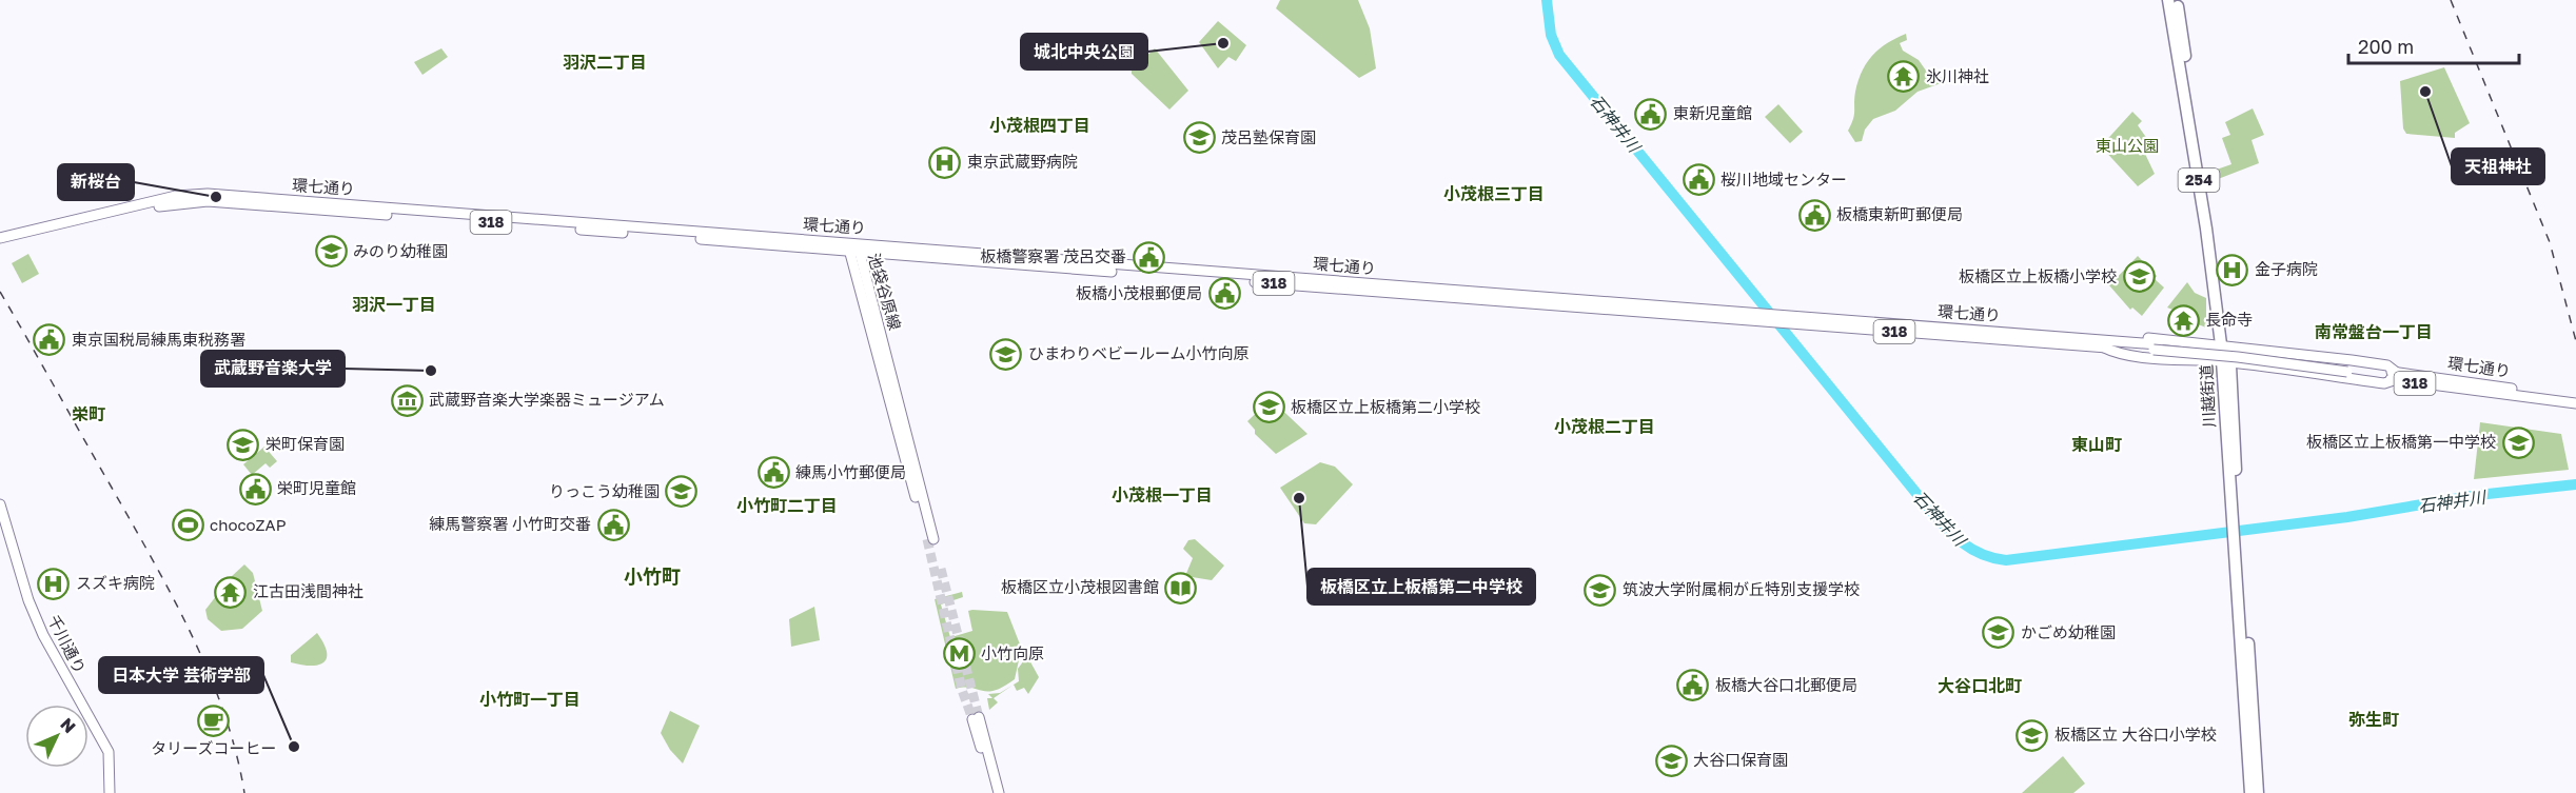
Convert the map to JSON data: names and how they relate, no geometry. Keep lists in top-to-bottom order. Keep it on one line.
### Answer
{"streets":{"highway":["254","川越街道"],"main road":["環七通り","318","池袋谷原線","千川通り"]},"crossings":[["環七通り","池袋谷原線"]],"districts":["羽沢二丁目","小茂根四丁目","小茂根三丁目","羽沢一丁目","南常盤台一丁目","栄町","小茂根二丁目","東山町","小茂根一丁目","小竹町二丁目","小竹町","大谷口北町","小竹町一丁目","弥生町"],"water":["石神井川"],"parks":["東山公園"],"places":{"other":["城北中央公園","天祖神社","新桜台","武蔵野音楽大学","板橋区立上板橋第二中学校","日本大学 芸術学部"],"temple":["氷川神社","長命寺","江古田浅間神社"],"public building":["東新児童館","桜川地域センター","板橋東新町郵便局","板橋警察署 茂呂交番","板橋小茂根郵便局","東京国税局練馬東税務署","練馬小竹郵便局","栄町児童館","練馬警察署 小竹町交番","板橋大谷口北郵便局"],"school or university":["茂呂塾保育園","みのり幼稚園","板橋区立上板橋小学校","ひまわりベビールーム小竹向原","板橋区立上板橋第二小学校","板橋区立上板橋第一中学校","栄町保育園","りっこう幼稚園","筑波大学附属桐が丘特別支援学校","かごめ幼稚園","板橋区立 大谷口小学校","大谷口保育園"],"hospital":["東京武蔵野病院","金子病院","スズキ病院"],"museum":["武蔵野音楽大学楽器ミュージアム"],"sports":["chocoZAP"],"library":["板橋区立小茂根図書館"],"metro station":["小竹向原"],"cafe":["タリーズコーヒー"]},"scale_bar":"200 m","north":"top right"}
